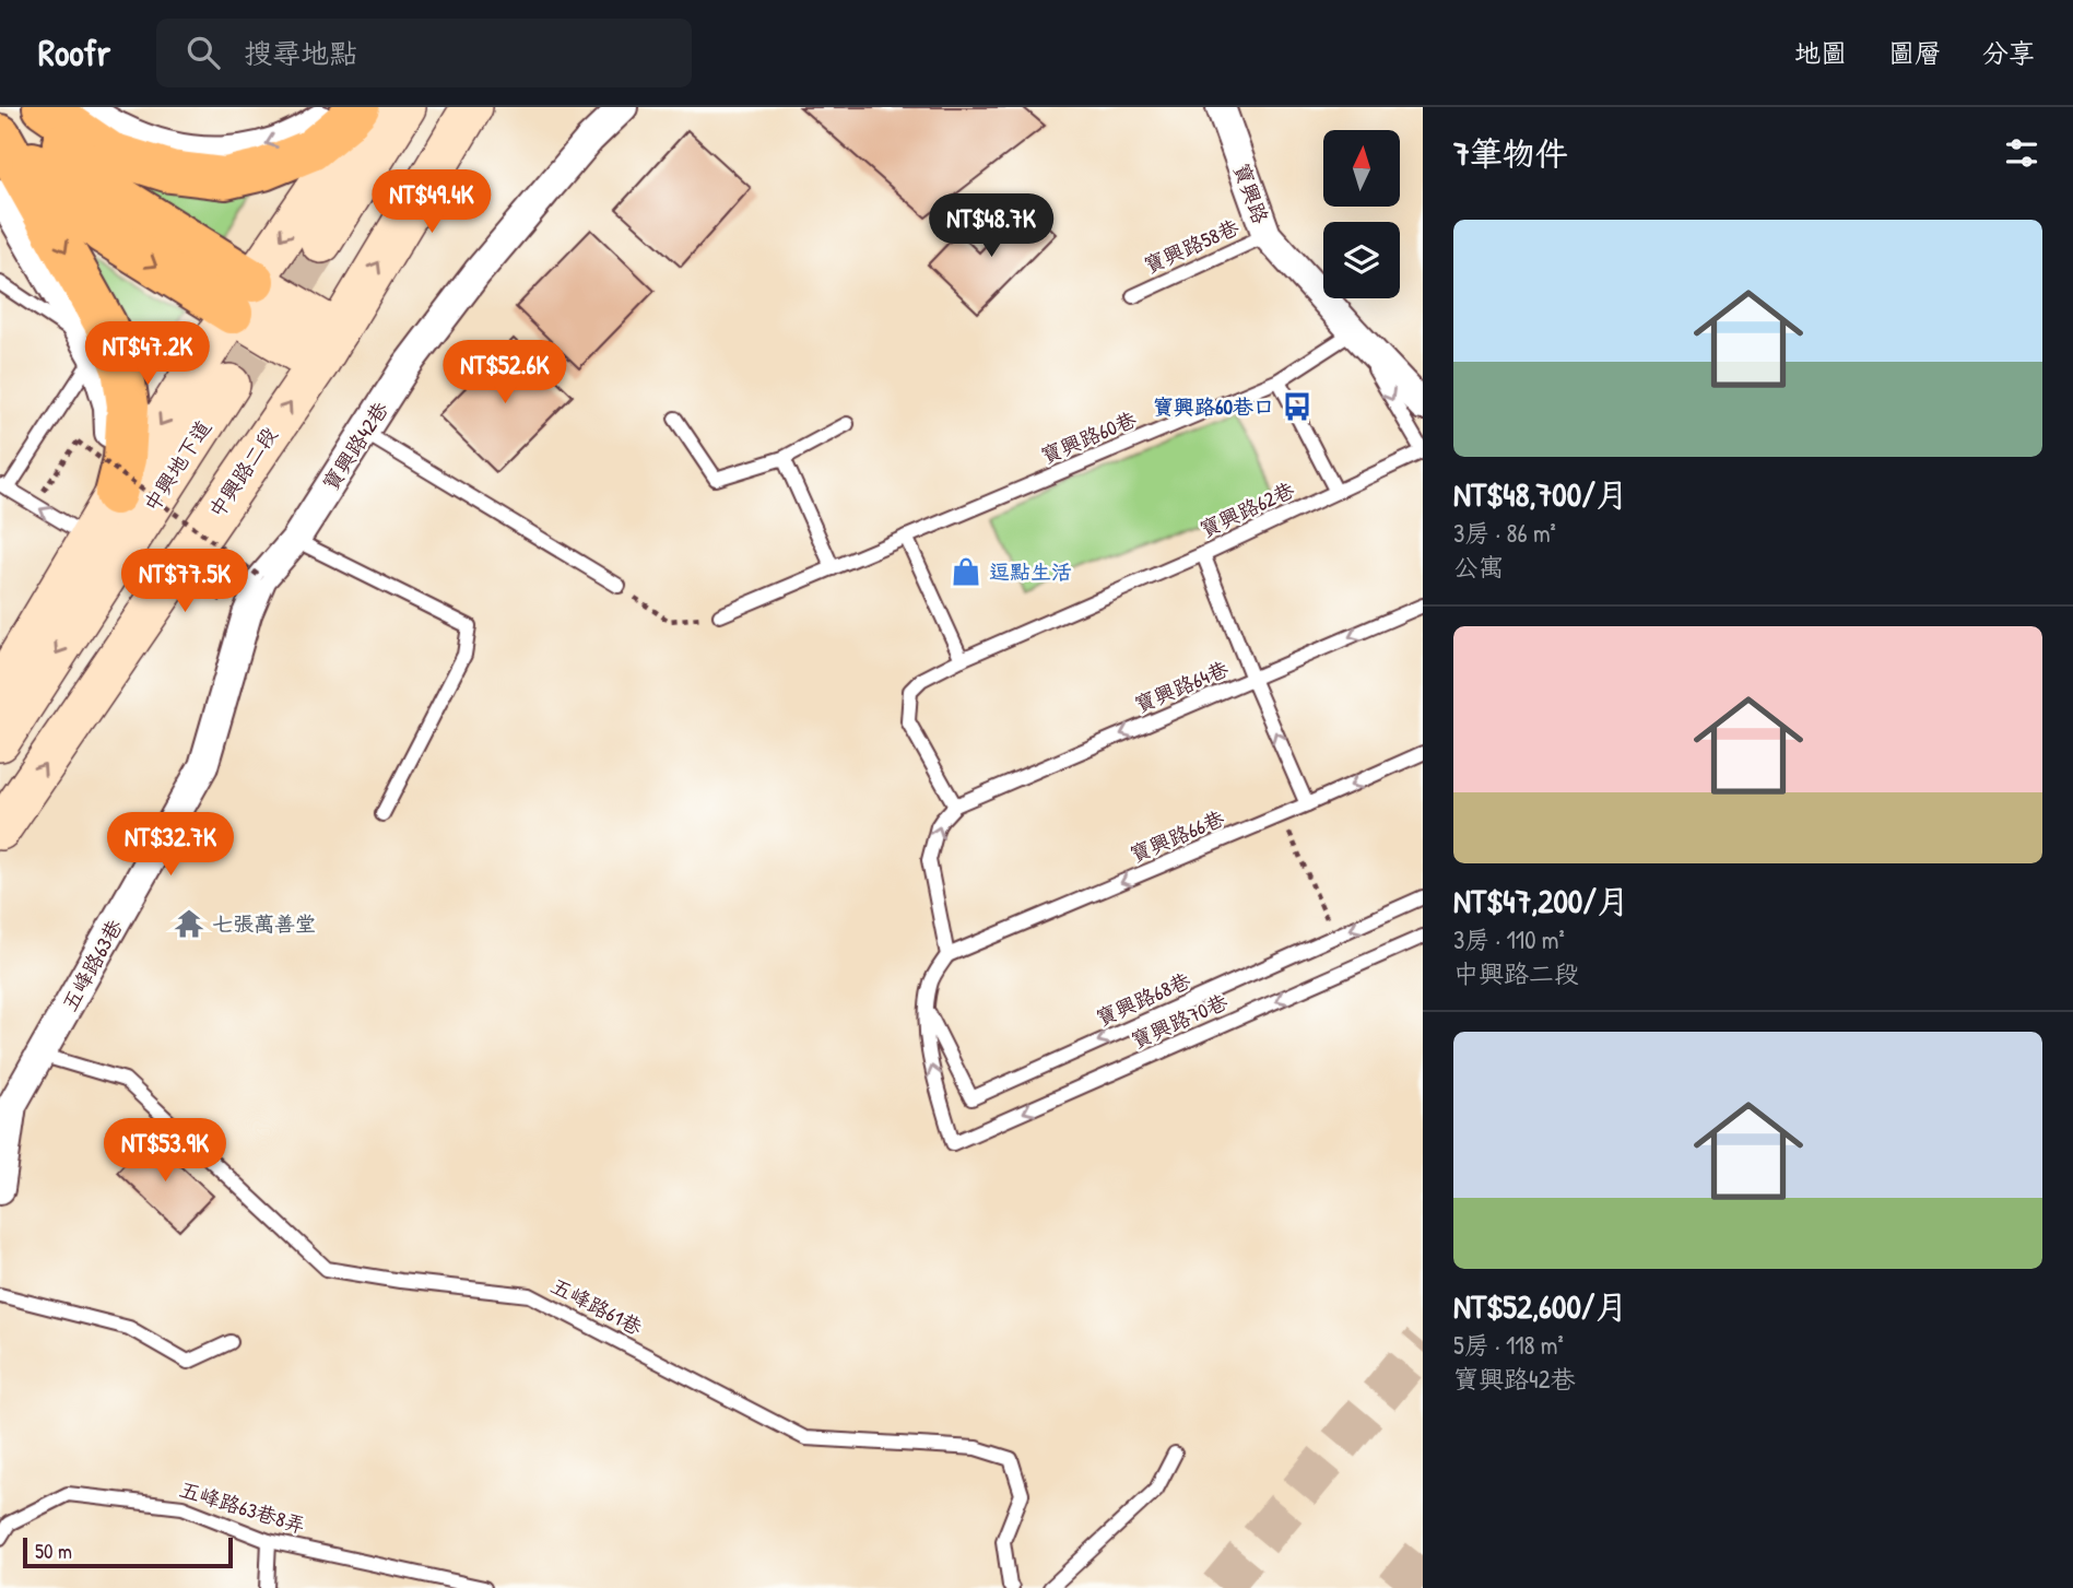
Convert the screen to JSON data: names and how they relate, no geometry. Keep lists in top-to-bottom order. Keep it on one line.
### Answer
{"streets":{"street":["寶興路","寶興路42巷","中興地下道","中興路二段","五峰路63巷"],"lane":["寶興路58巷","寶興路60巷","寶興路62巷","寶興路64巷","寶興路66巷","寶興路68巷","寶興路70巷","五峰路61巷","五峰路63巷8弄"]},"crossings":[["寶興路","寶興路58巷"],["寶興路","寶興路60巷"],["寶興路","寶興路62巷"],["寶興路60巷","寶興路62巷"],["寶興路42巷","五峰路63巷"],["寶興路62巷","寶興路64巷"],["五峰路63巷","五峰路61巷"],["寶興路68巷","寶興路70巷"]],"one_way":["寶興路64巷","寶興路66巷","寶興路68巷"],"places":{"bus stop":["寶興路60巷口"],"shop":["逗點生活"],"temple":["七張萬善堂"]},"scale_bar":"50 m","north":"top","page":{"header":"Roofr","search":"搜尋地點","nav":["地圖","圖層","分享"],"heading":"7筆物件","price":["NT$49.4K","NT$48.7K","NT$47.2K","NT$52.6K","NT$77.5K","NT$32.7K","NT$53.9K"],"list":[{"name":"NT$48,700/月","note":"3房 · 86 m² · 公寓"},{"name":"NT$47,200/月","note":"3房 · 110 m² · 中興路二段"},{"name":"NT$52,600/月","note":"5房 · 118 m² · 寶興路42巷"}],"scale":"50 m"}}
